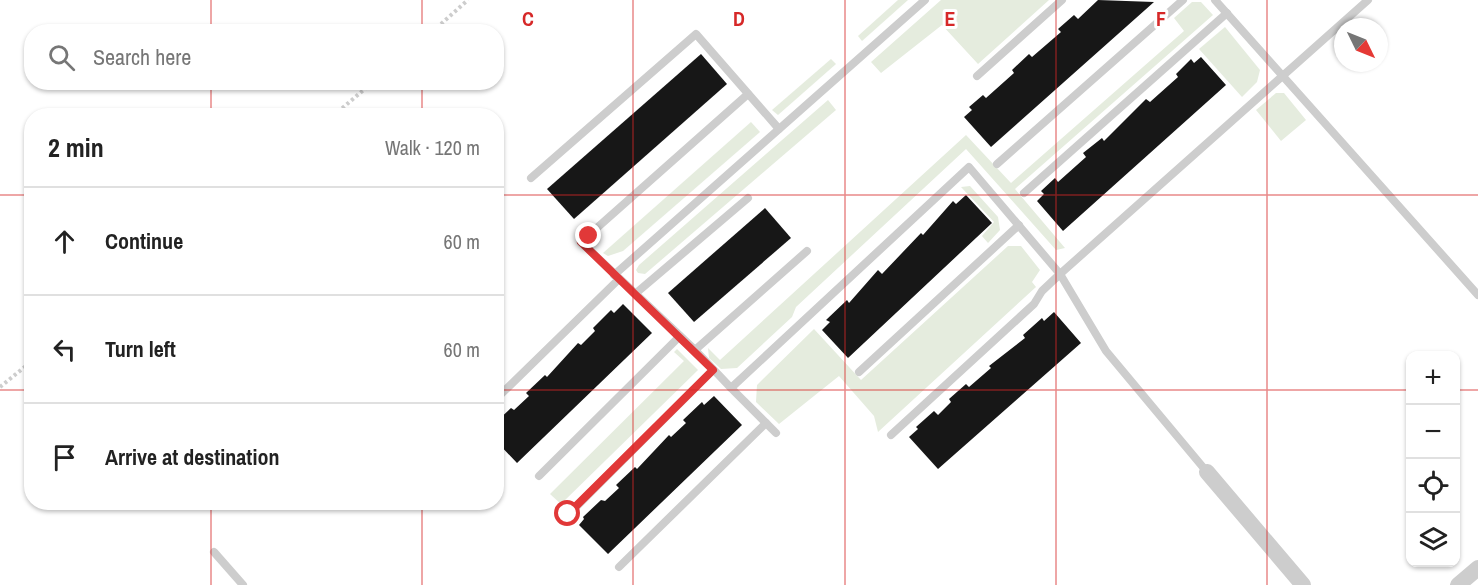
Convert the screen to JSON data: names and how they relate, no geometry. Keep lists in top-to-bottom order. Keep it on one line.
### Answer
{"north":"bottom right","page":{"search":"Search here","heading":["2 min","Walk · 120 m"],"list":[["Continue","60 m"],["Turn left","60 m"],"Arrive at destination"],"map_buttons":["+","−"]},"grid":{"columns":["C","D","E","F"]}}
